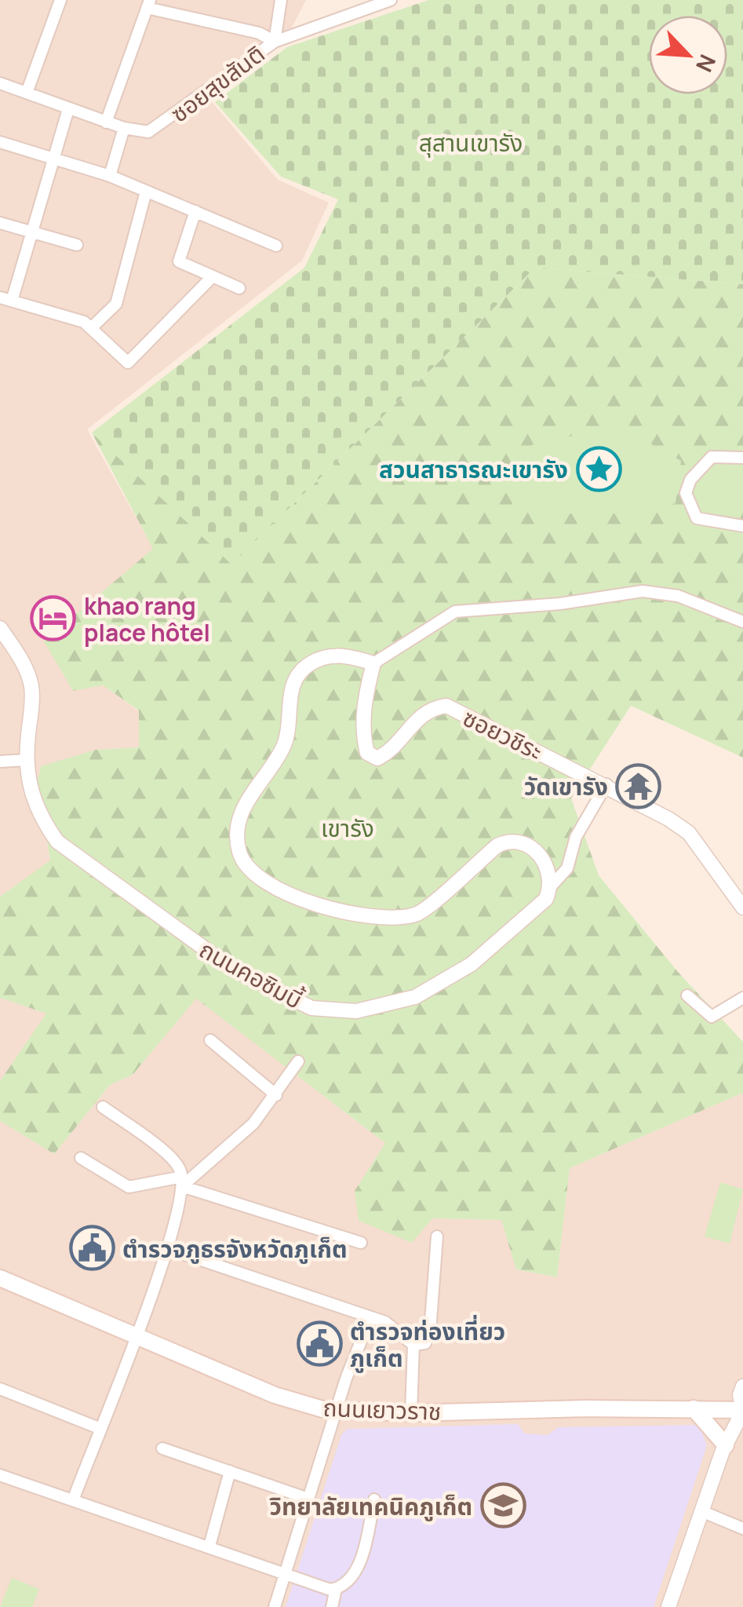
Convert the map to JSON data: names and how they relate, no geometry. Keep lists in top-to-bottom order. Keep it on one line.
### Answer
{"streets":{"main road":["ถนนเยาวราช"],"street":["ซอยสุขสันติ","ซอยวชิระ","ถนนคอซิมบี้"]},"parks":["สุสานเขารัง","เขารัง"],"places":{"place":["สวนสาธารณะเขารัง"],"hotel":["khao rang place hôtel"],"temple":["วัดเขารัง"],"public building":["ตำรวจภูธรจังหวัดภูเก็ต","ตำรวจท่องเที่ยว ภูเก็ต"],"school or university":["วิทยาลัยเทคนิคภูเก็ต"]},"north":"bottom right"}
